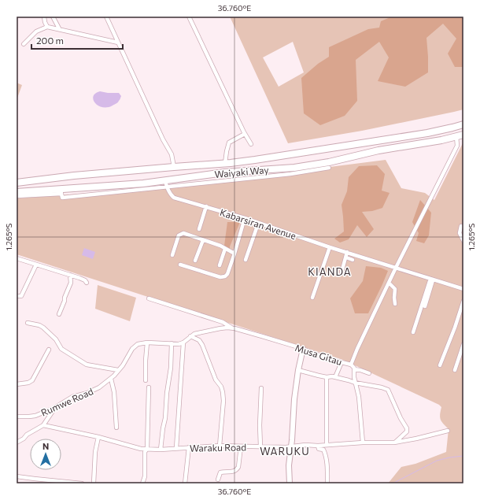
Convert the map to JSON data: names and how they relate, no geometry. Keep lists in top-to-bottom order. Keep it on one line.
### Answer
{"streets":{"highway":["Waiyaki Way"],"street":["Kabarsiran Avenue","Musa Gitau","Rumwe Road","Waraku Road"]},"crossings":[["Waiyaki Way","Kabarsiran Avenue"],["Waiyaki Way","Musa Gitau"],["Kabarsiran Avenue","Musa Gitau"]],"districts":["KIANDA","WARUKU"],"scale_bar":"200 m","north":"top","coordinates":["36.760°E","1.265°S"]}
